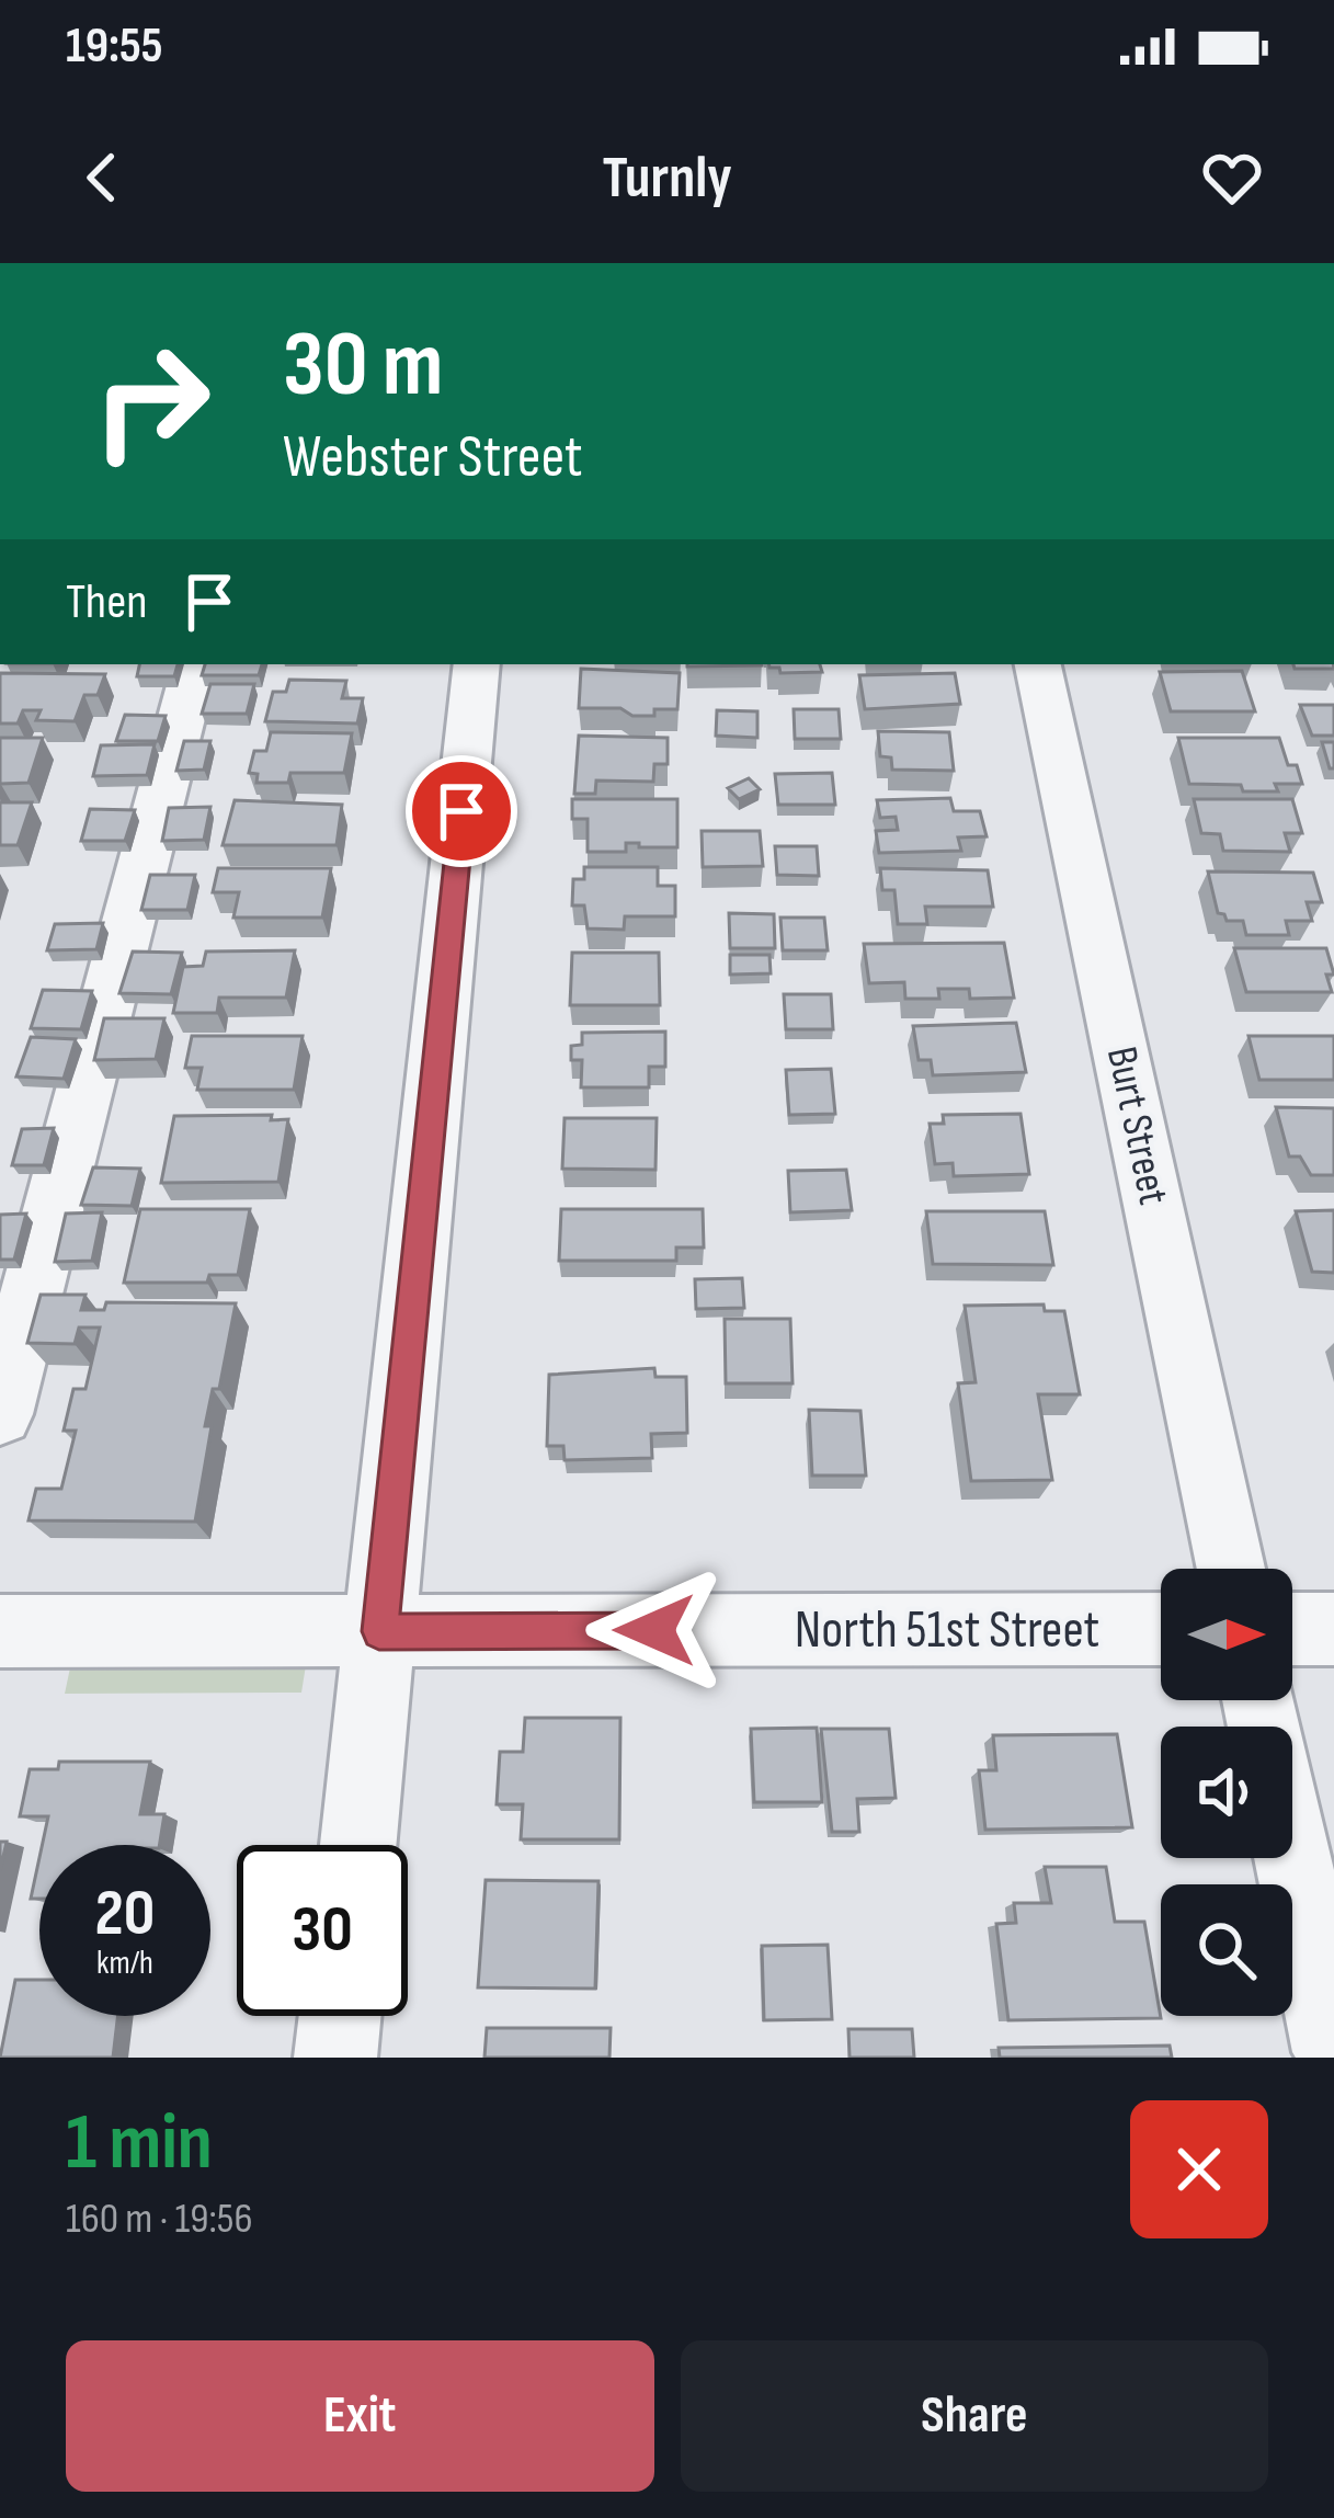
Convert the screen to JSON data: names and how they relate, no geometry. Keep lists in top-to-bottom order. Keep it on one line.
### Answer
{"streets":{"street":["Burt Street","North 51st Street"]},"north":"right","page":{"status":"19:55","header":"Turnly","turn":["30 m","Webster Street"],"then":"Then","speed":"20 km/h","limit":"30","heading":["1 min","160 m · 19:56"],"buttons":["Exit","Share"]}}
